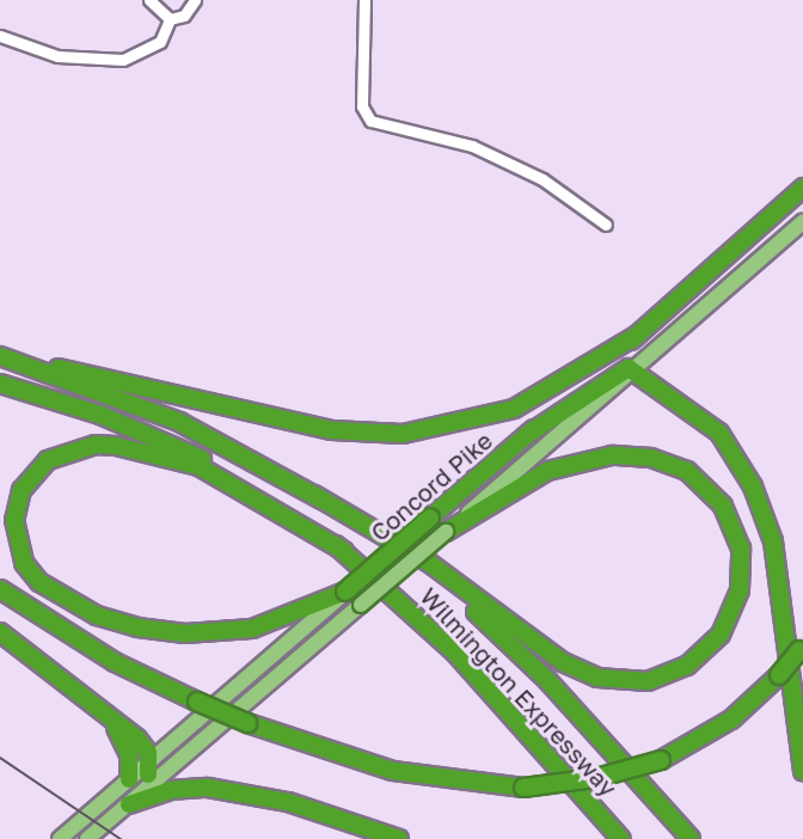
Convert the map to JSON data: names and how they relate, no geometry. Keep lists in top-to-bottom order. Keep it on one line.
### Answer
{"streets":{"highway":["Concord Pike","Wilmington Expressway"]}}
